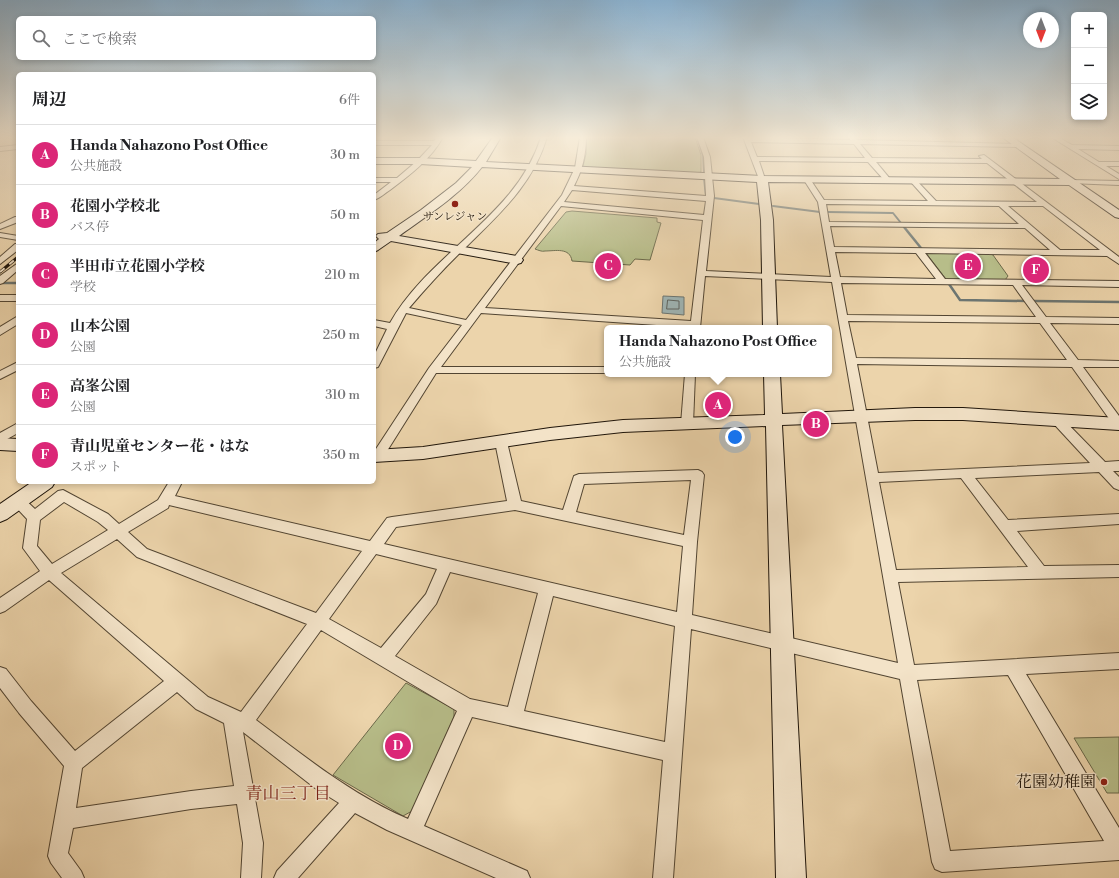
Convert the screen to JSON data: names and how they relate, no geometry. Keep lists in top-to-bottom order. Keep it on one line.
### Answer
{"districts":["青山三丁目"],"places":["サンレジャン","花園幼稚園"],"north":"bottom","page":{"map_buttons":["+","−"],"search":"ここで検索","heading":["周辺","6件"],"list":[{"mark":"A","name":"Handa Nahazono Post Office","note":"公共施設","value":"30 m"},{"mark":"B","name":"花園小学校北","note":"バス停","value":"50 m"},{"mark":"C","name":"半田市立花園小学校","note":"学校","value":"210 m"},{"mark":"D","name":"山本公園","note":"公園","value":"250 m"},{"mark":"E","name":"高峯公園","note":"公園","value":"310 m"},{"mark":"F","name":"青山児童センター花・はな","note":"スポット","value":"350 m"}],"pins":["C","E","F","A","B","D"],"popup":["Handa Nahazono Post Office","公共施設"]}}
